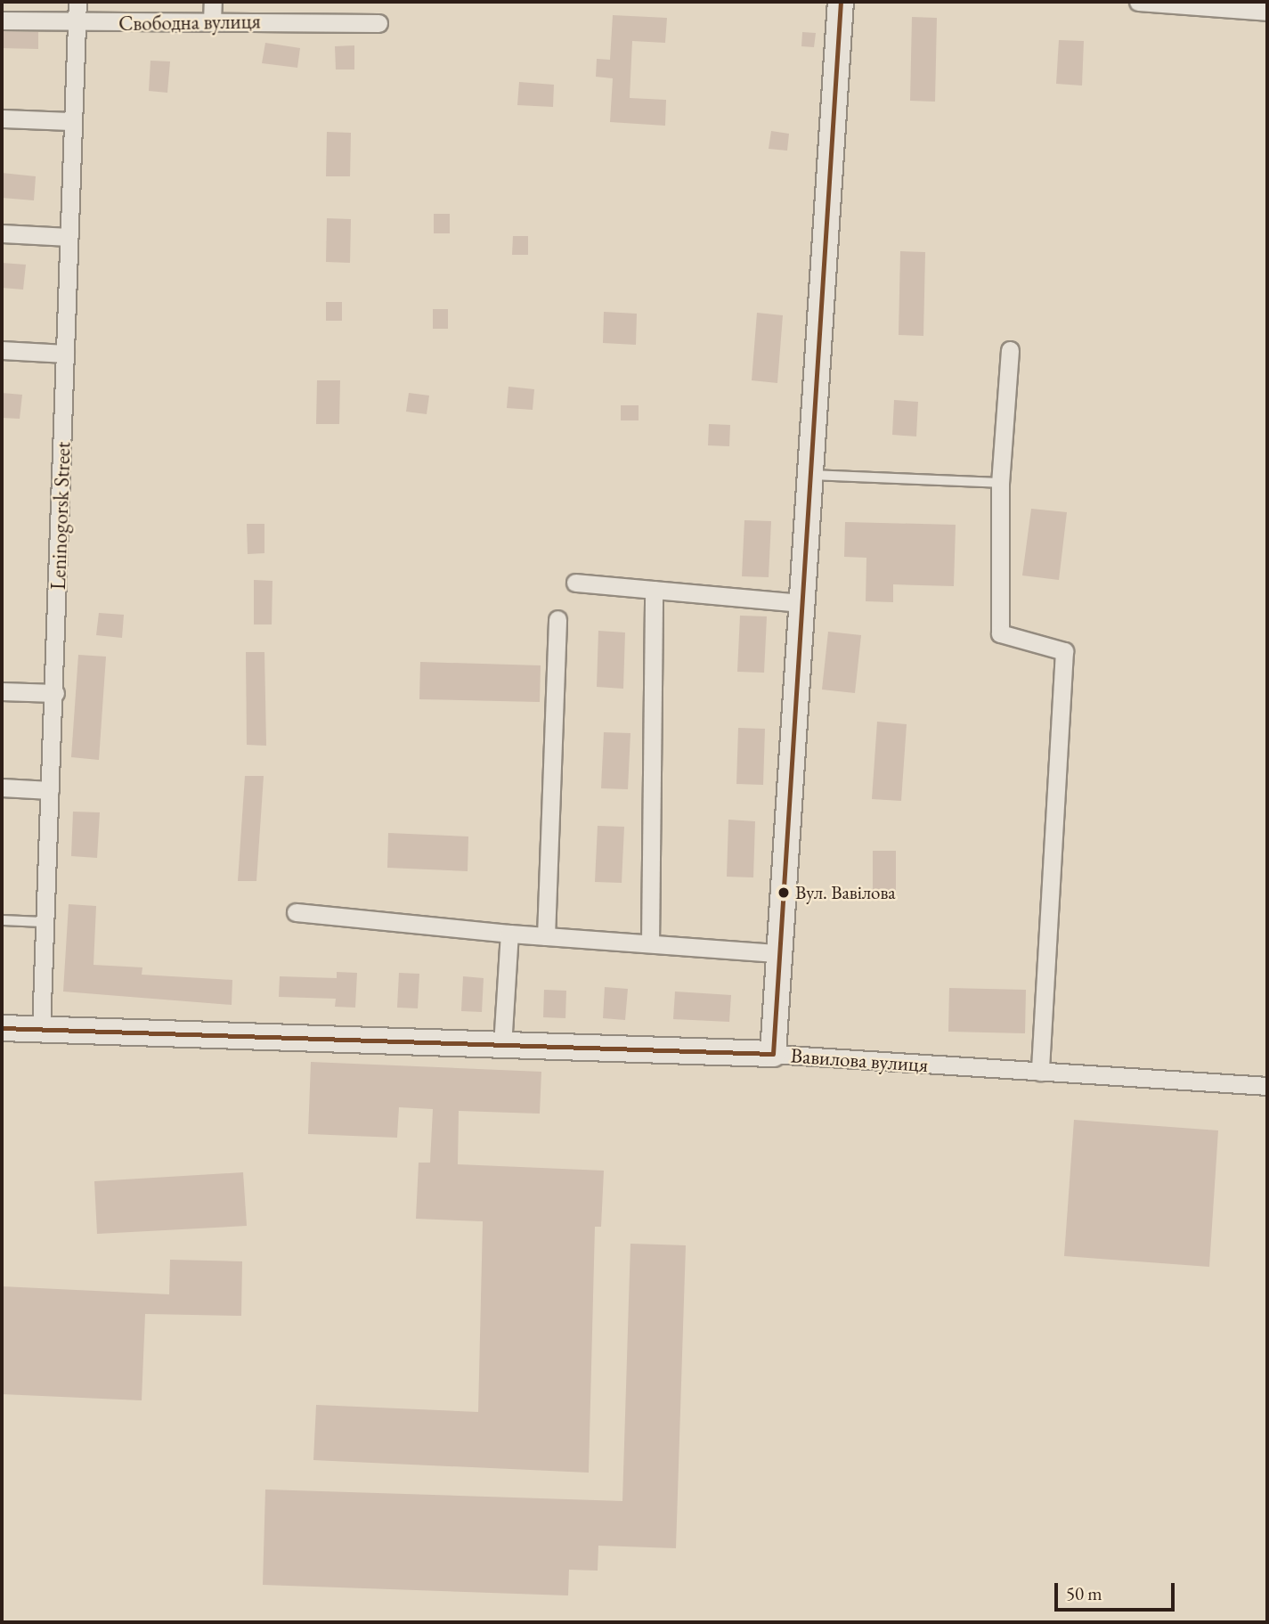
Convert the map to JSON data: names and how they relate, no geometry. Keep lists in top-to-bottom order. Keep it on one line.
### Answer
{"streets":{"street":["Свободна вулиця","Leninogorsk Street","Вавилова вулиця"]},"crossings":[["Свободна вулиця","Leninogorsk Street"],["Leninogorsk Street","Вавилова вулиця"]],"places":["Вул. Вавілова"],"scale_bar":"50 m"}
